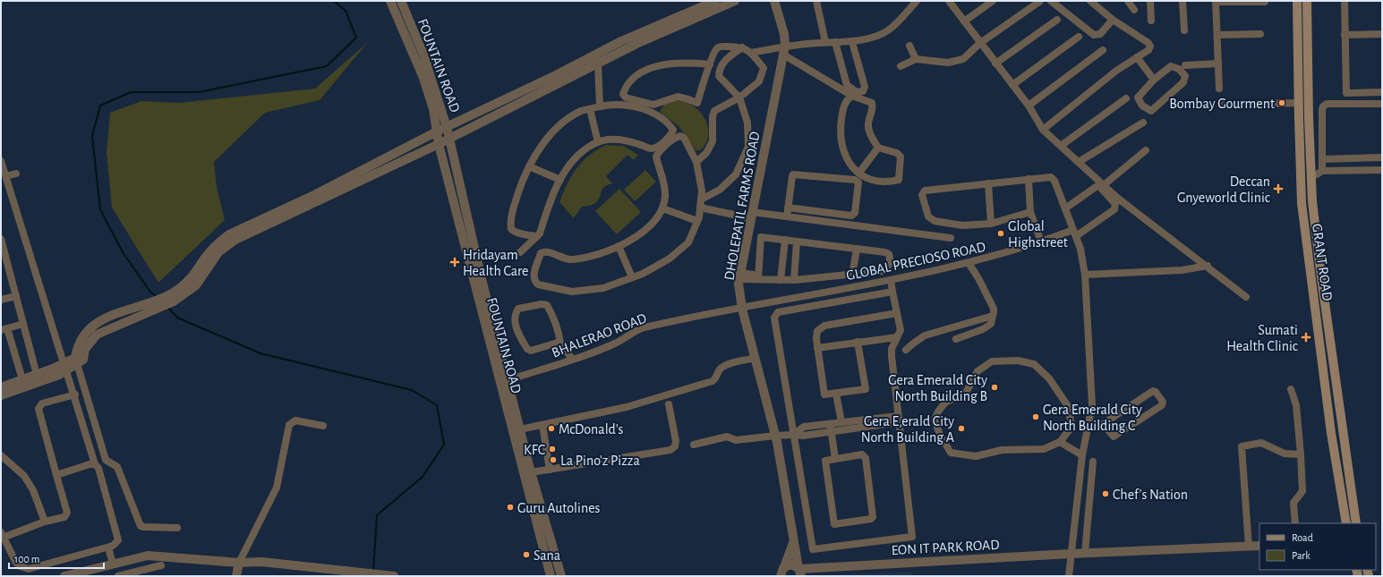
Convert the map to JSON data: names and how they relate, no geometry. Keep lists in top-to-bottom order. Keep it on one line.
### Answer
{"streets":{"main road":["GRANT ROAD"],"street":["FOUNTAIN ROAD","DHOLEPATIL FARMS ROAD","GLOBAL PRECIOSO ROAD","BHALERAO ROAD","EON IT PARK ROAD"]},"crossings":[["FOUNTAIN ROAD","BHALERAO ROAD"],["DHOLEPATIL FARMS ROAD","GLOBAL PRECIOSO ROAD"],["DHOLEPATIL FARMS ROAD","BHALERAO ROAD"],["DHOLEPATIL FARMS ROAD","EON IT PARK ROAD"],["GLOBAL PRECIOSO ROAD","BHALERAO ROAD"]],"places":{"other":["Bombay Gourment","Global Highstreet","Gera Emerald City North Building B","Gera Emerald City North Building C","McDonald's","Gera E,erald City North Building A","KFC","La Pino'z Pizza","Chef’s Nation","Guru Autolines","Sana"],"health":["Deccan Gnyeworld Clinic","Hridayam Health Care","Sumati Health Clinic"]},"legend":["Road","Park"],"scale_bar":"100 m"}
